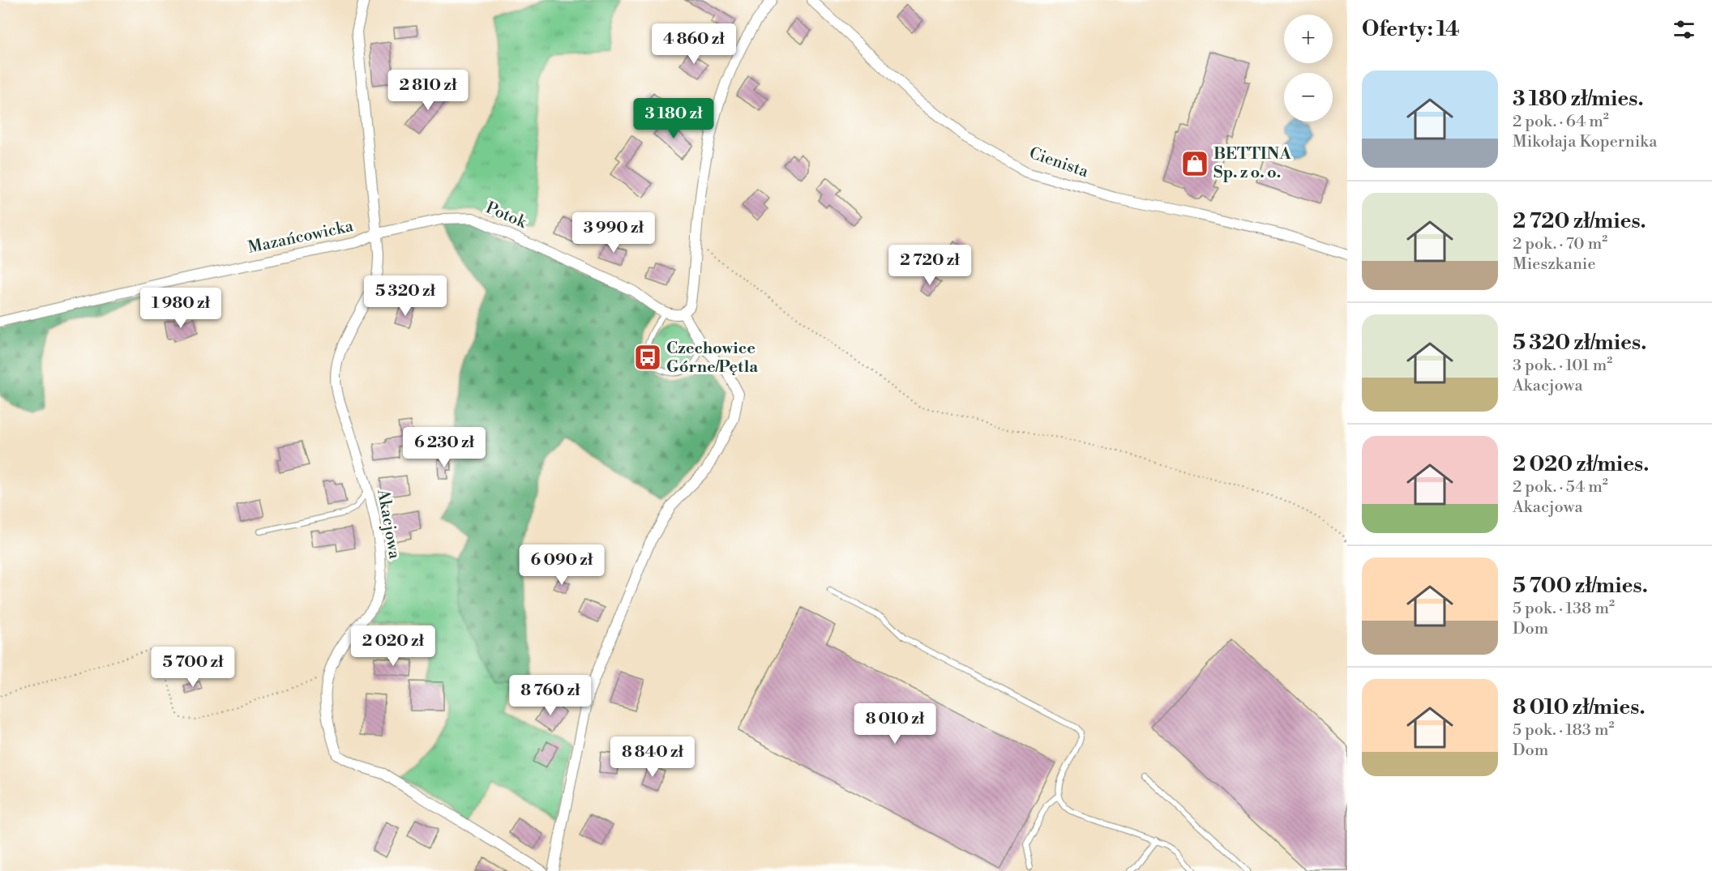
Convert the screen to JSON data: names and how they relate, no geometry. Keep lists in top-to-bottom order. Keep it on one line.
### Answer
{"streets":{"street":["Cienista","Potok","Mazańcowicka","Akacjowa"]},"crossings":[["Potok","Mazańcowicka"],["Potok","Akacjowa"],["Mazańcowicka","Akacjowa"]],"places":{"shop":["BETTINA Sp. z o. o."],"bus stop":["Czechowice Górne/Pętla"]},"page":{"heading":"Oferty: 14","map_buttons":["+","−"],"price":["4 860 zł","2 810 zł","3 180 zł","3 990 zł","2 720 zł","5 320 zł","1 980 zł","6 230 zł","6 090 zł","2 020 zł","5 700 zł","8 760 zł","8 010 zł","8 840 zł"],"list":[{"name":"3 180 zł/mies.","note":"2 pok. · 64 m² · Mikołaja Kopernika"},{"name":"2 720 zł/mies.","note":"2 pok. · 70 m² · Mieszkanie"},{"name":"5 320 zł/mies.","note":"3 pok. · 101 m² · Akacjowa"},{"name":"2 020 zł/mies.","note":"2 pok. · 54 m² · Akacjowa"},{"name":"5 700 zł/mies.","note":"5 pok. · 138 m² · Dom"},{"name":"8 010 zł/mies.","note":"5 pok. · 183 m² · Dom"}]}}
